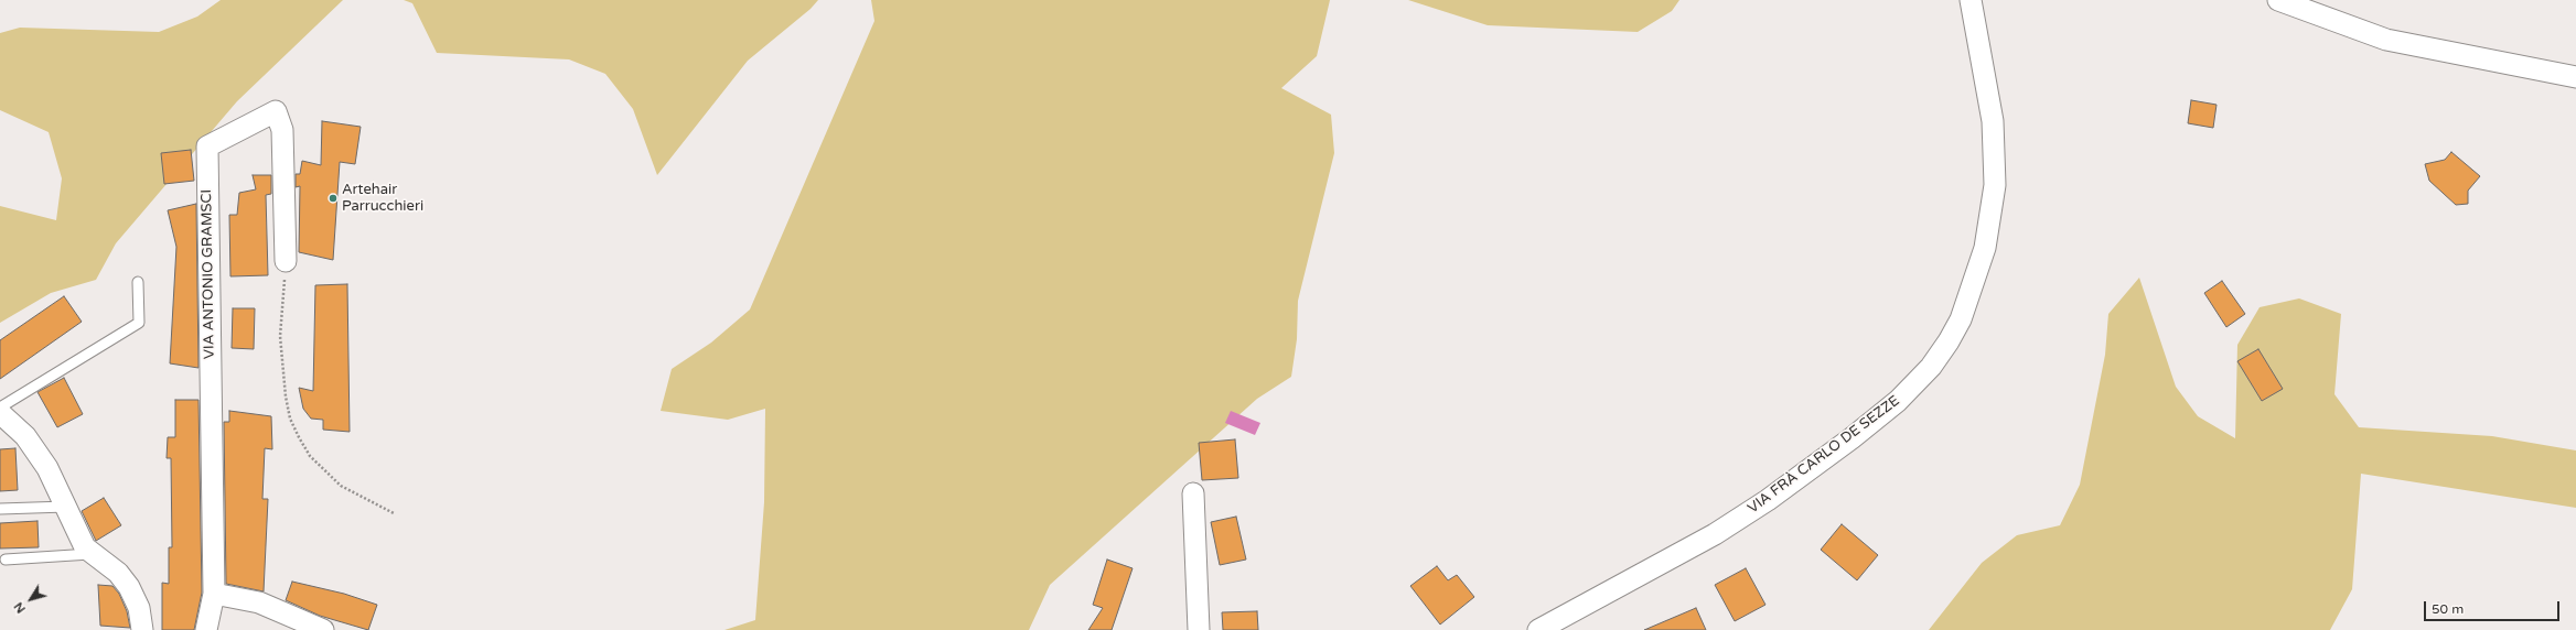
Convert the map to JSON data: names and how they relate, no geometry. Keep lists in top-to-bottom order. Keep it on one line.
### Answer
{"streets":{"street":["VIA ANTONIO GRAMSCI","VIA FRÀ CARLO DE SEZZE"]},"places":["Artehair Parrucchieri"],"scale_bar":"50 m","north":"bottom left"}
